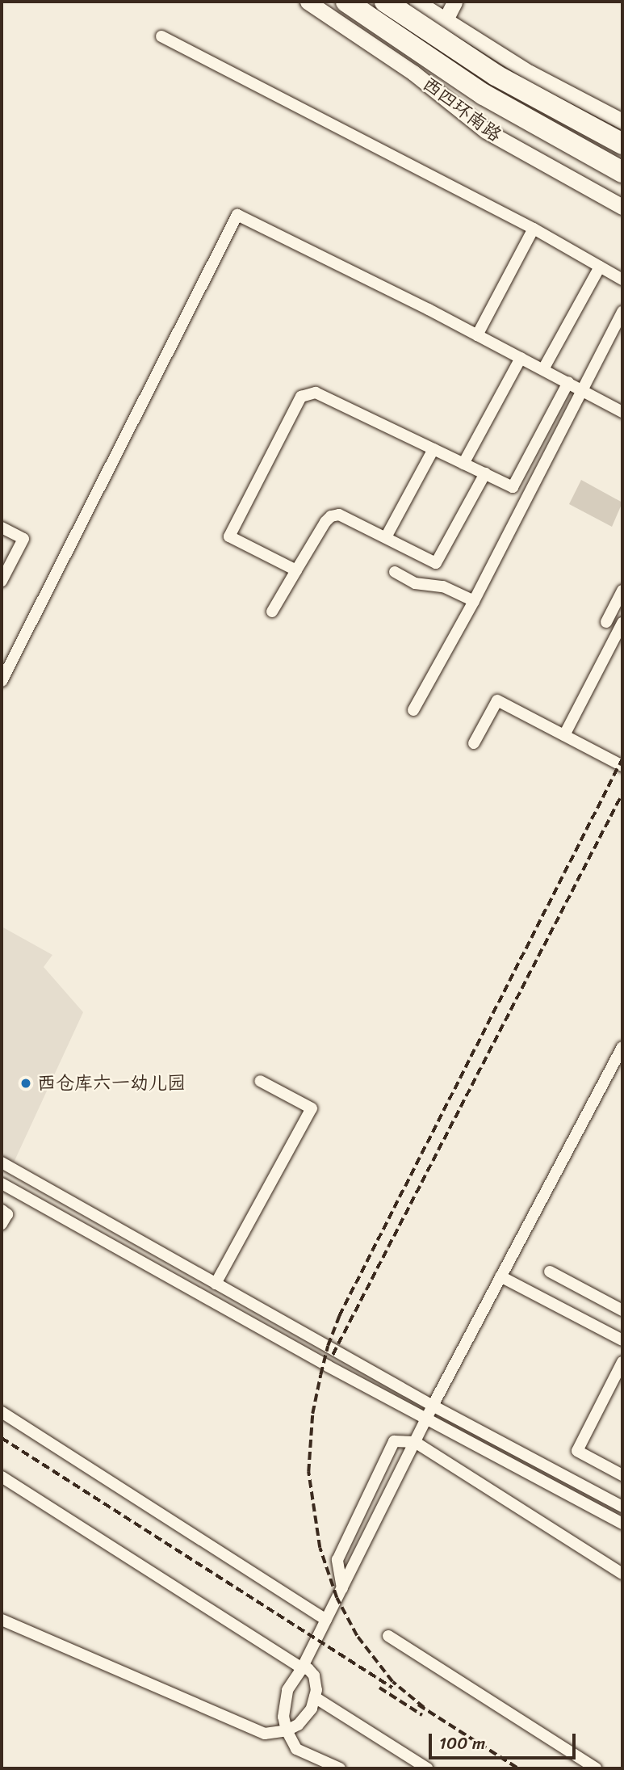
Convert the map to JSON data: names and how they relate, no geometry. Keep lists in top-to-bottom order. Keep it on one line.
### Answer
{"streets":{"highway":["西四环南路"]},"places":["西仓库六一幼儿园"],"scale_bar":"100 m"}
